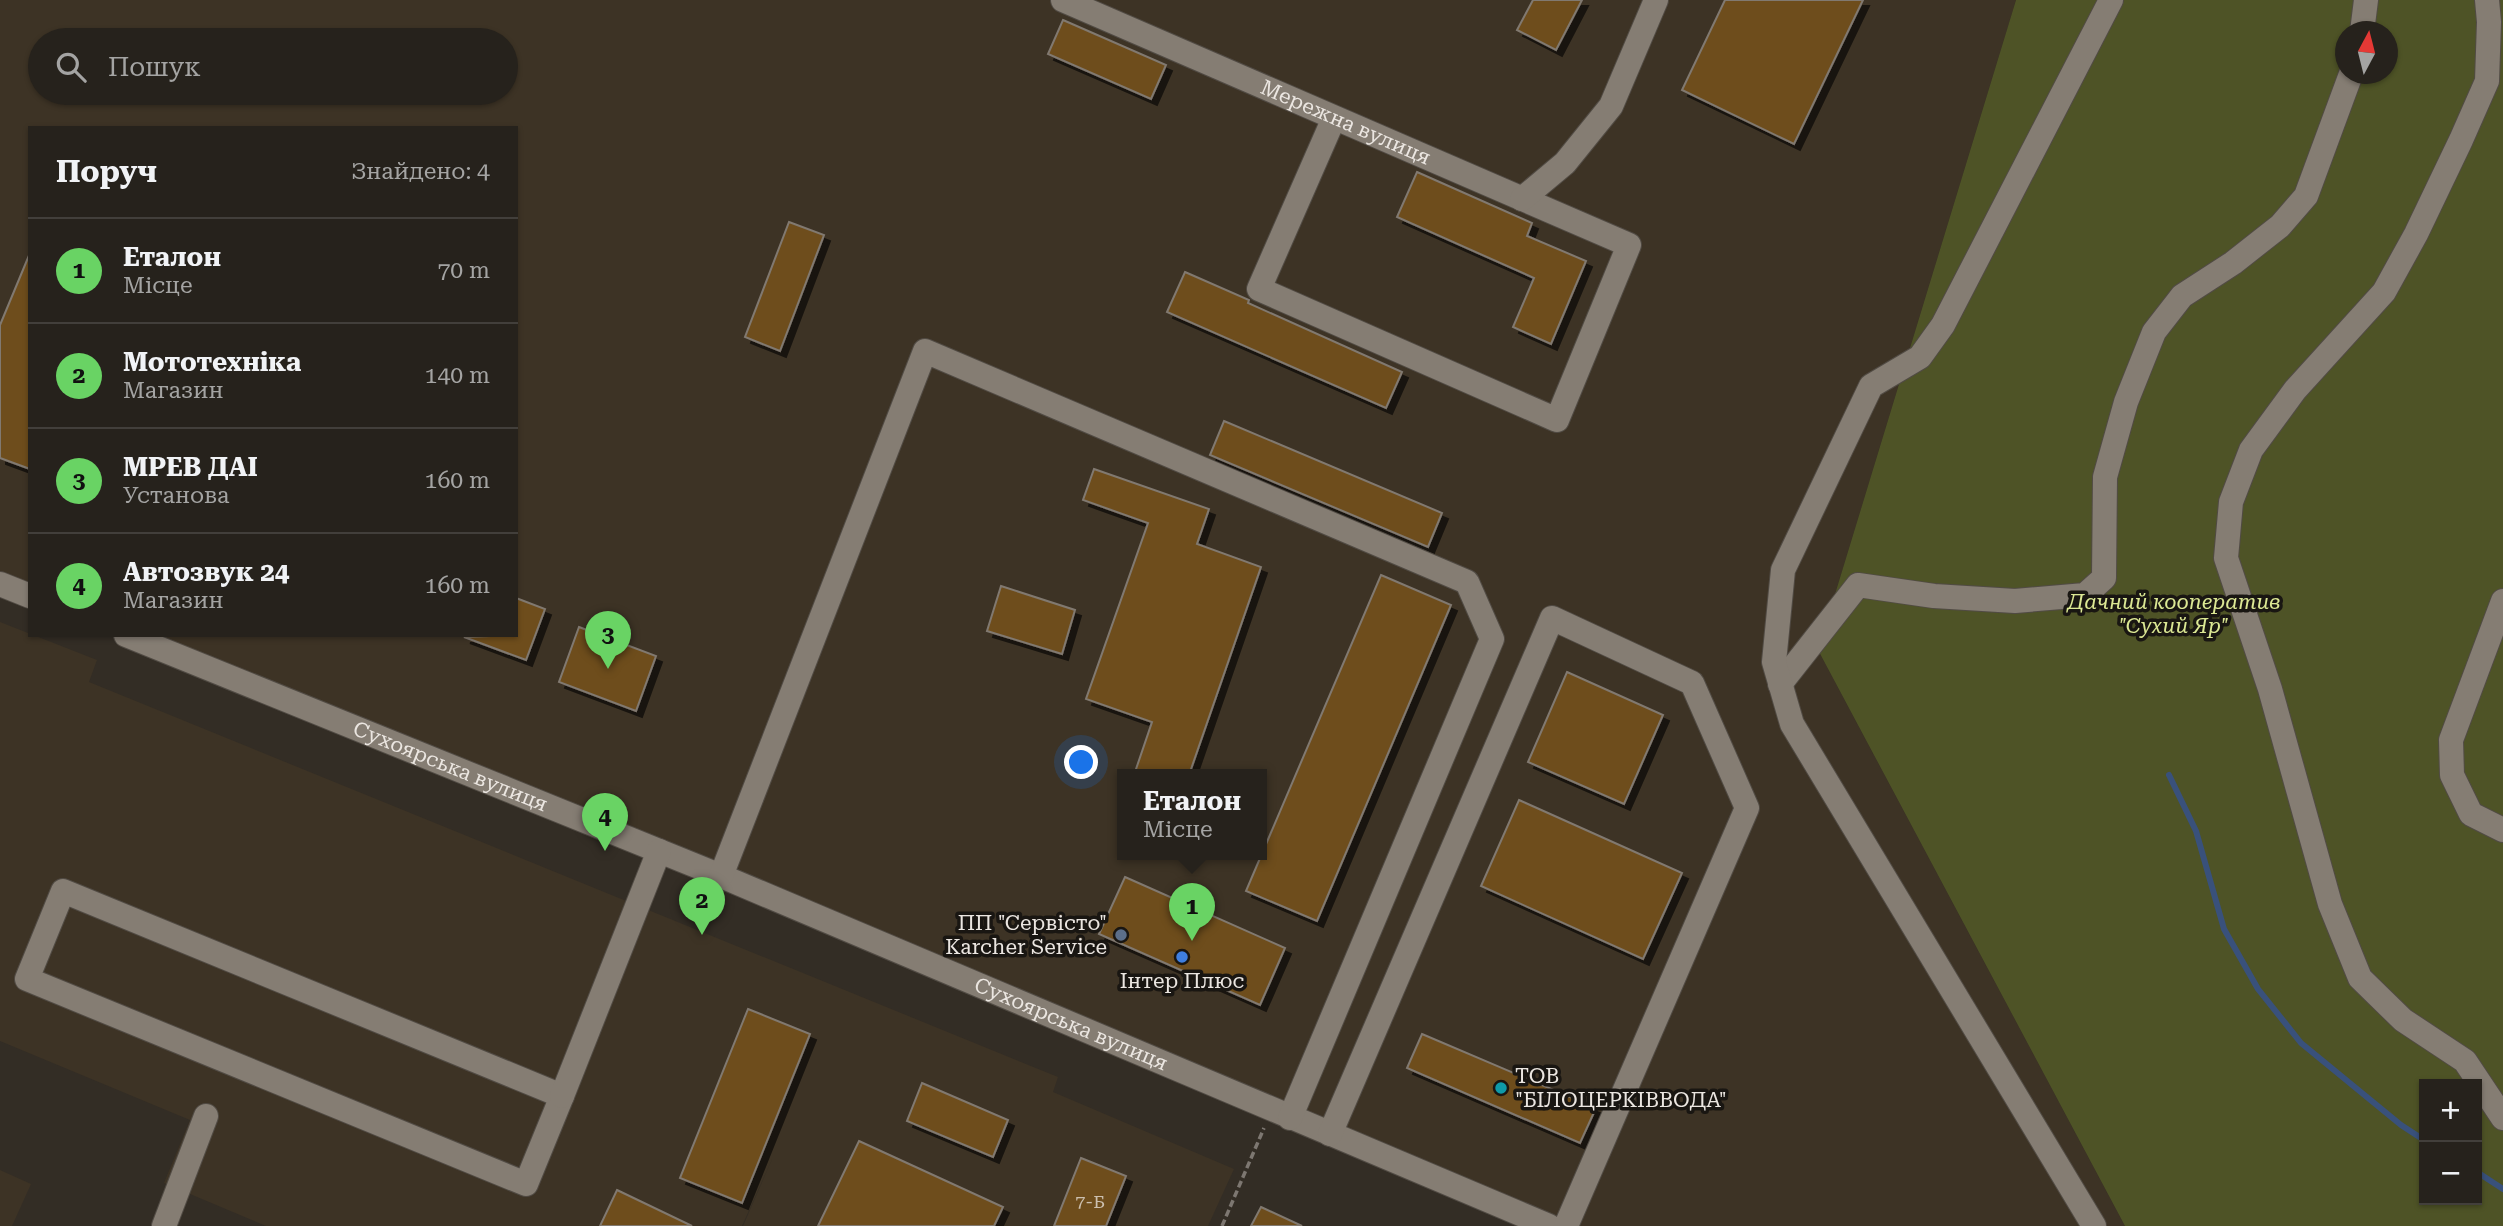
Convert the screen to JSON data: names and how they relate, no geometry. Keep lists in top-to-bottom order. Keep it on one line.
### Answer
{"streets":{"street":["Мережна вулиця","Сухоярська вулиця"]},"parks":["Дачний кооператив \"Сухий Яр\""],"places":["ПП \"Сервісто\" Karcher Service","Інтер Плюс","ТОВ \"БІЛОЦЕРКІВВОДА\""],"house_numbers":["7-Б"],"north":"top","page":{"search":"Пошук","heading":["Поруч","Знайдено: 4"],"list":[{"mark":"1","name":"Еталон","note":"Місце","value":"70 m"},{"mark":"2","name":"Мототехніка","note":"Магазин","value":"140 m"},{"mark":"3","name":"МРЕВ ДАІ","note":"Установа","value":"160 m"},{"mark":"4","name":"Автозвук 24","note":"Магазин","value":"160 m"}],"pins":["3","4","2","1"],"popup":["Еталон","Місце"],"map_buttons":["+","−"]}}
